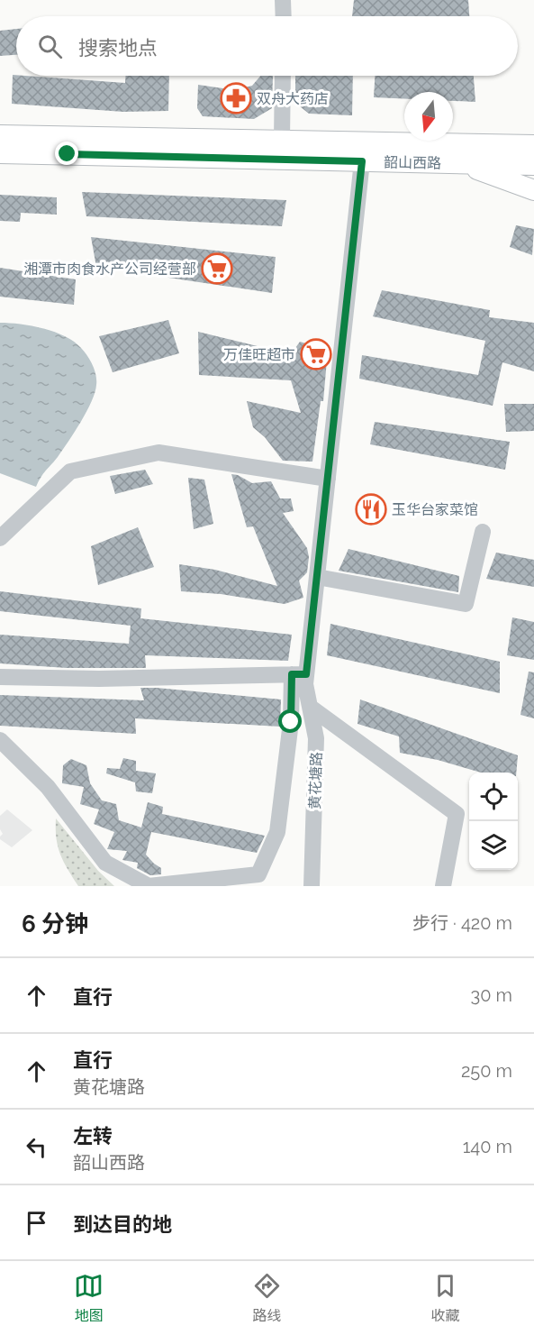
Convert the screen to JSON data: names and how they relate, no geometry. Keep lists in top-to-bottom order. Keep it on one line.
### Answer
{"streets":{"main road":["韶山西路"],"street":["黄花塘路"]},"crossings":[["韶山西路","黄花塘路"]],"places":{"pharmacy":["双舟大药店"],"supermarket":["湘潭市肉食水产公司经营部","万佳旺超市"],"restaurant":["玉华台家菜馆"]},"north":"bottom","page":{"search":"搜索地点","heading":["6 分钟","步行 · 420 m"],"list":[["直行","30 m"],["直行","黄花塘路","250 m"],["左转","韶山西路","140 m"],"到达目的地"],"nav":["地图","路线","收藏"]}}
